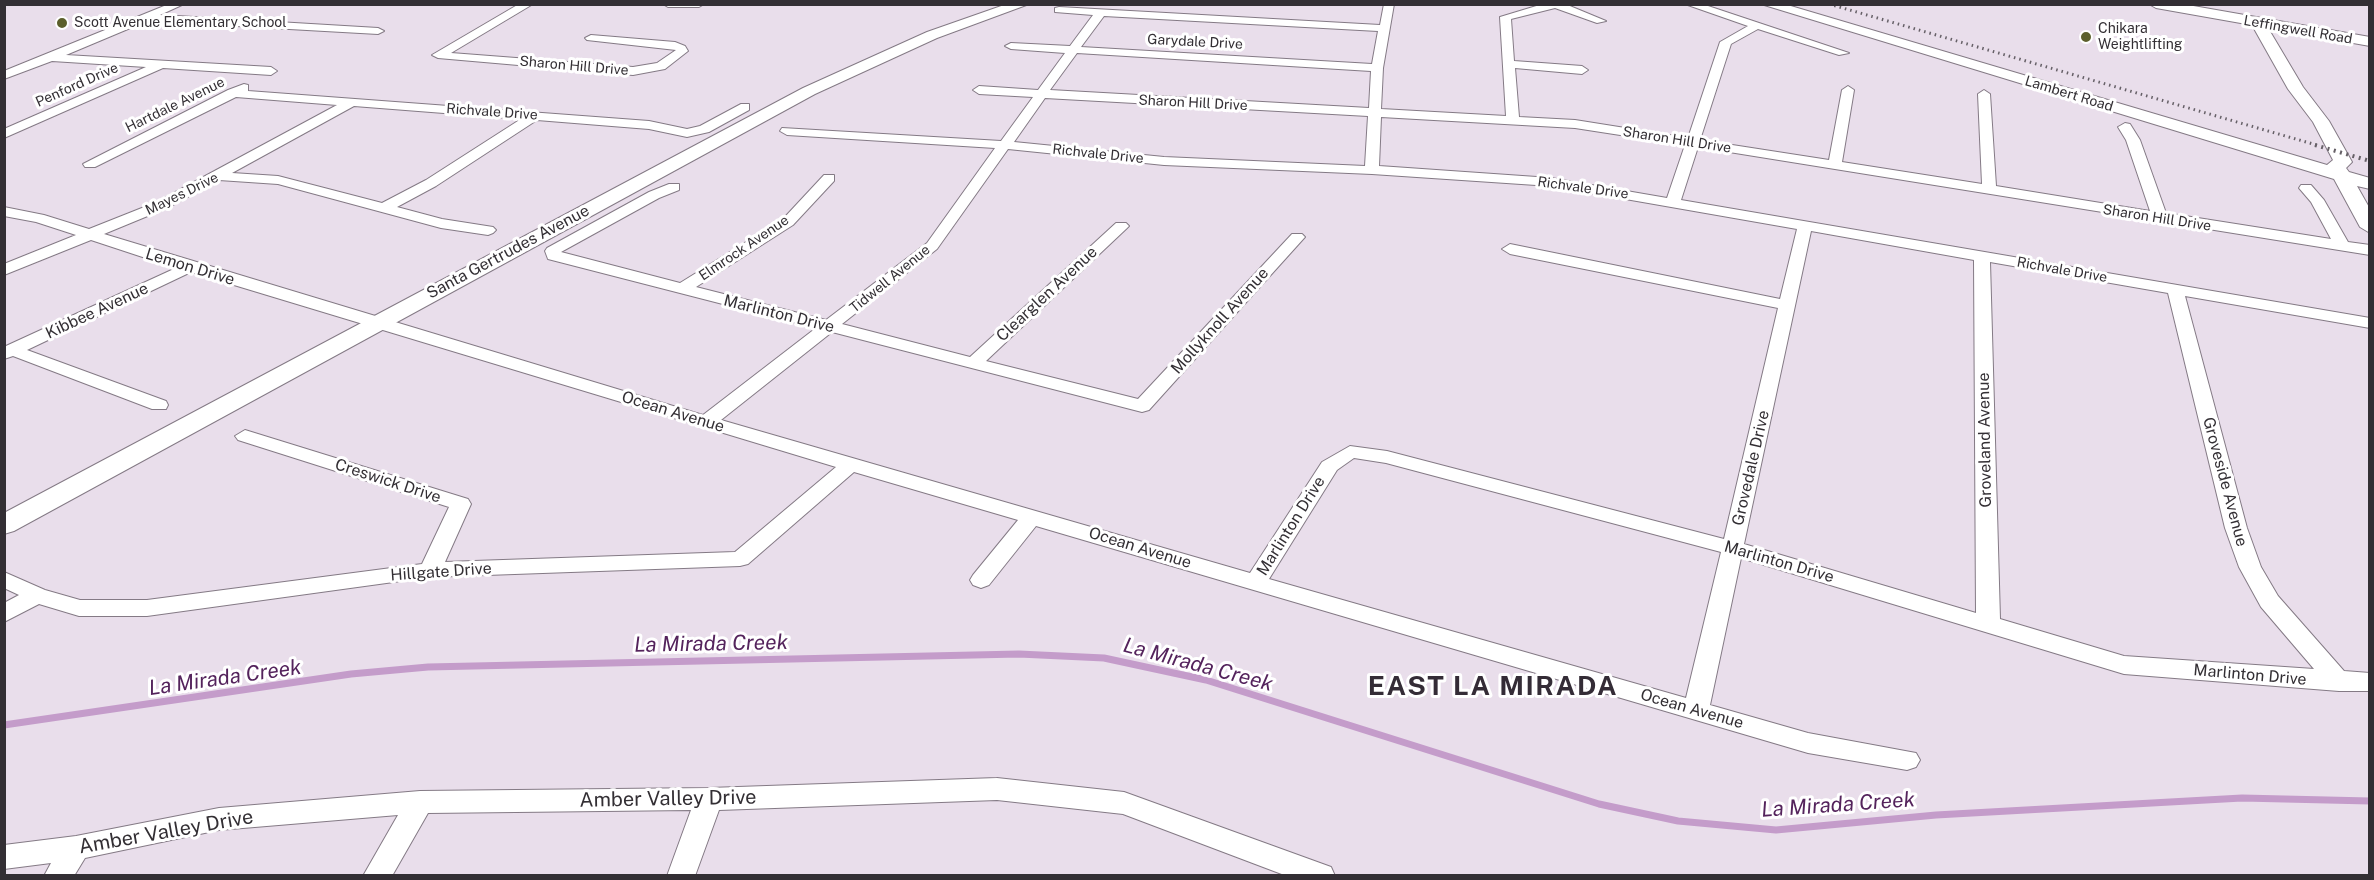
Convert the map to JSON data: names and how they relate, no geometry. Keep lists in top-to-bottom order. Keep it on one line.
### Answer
{"streets":{"main road":["Leffingwell Road","Lambert Road","Santa Gertrudes Avenue"],"street":["Garydale Drive","Sharon Hill Drive","Penford Drive","Hartdale Avenue","Richvale Drive","Mayes Drive","Elmrock Avenue","Lemon Drive","Tidwell Avenue","Clearglen Avenue","Kibbee Avenue","Marlinton Drive","Mollyknoll Avenue","Ocean Avenue","Groveland Avenue","Grovedale Drive","Creswick Drive","Groveside Avenue","Hillgate Drive","Amber Valley Drive"]},"crossings":[["Garydale Drive","Tidwell Avenue"],["Sharon Hill Drive","Tidwell Avenue"],["Penford Drive","Hartdale Avenue"],["Hartdale Avenue","Richvale Drive"],["Richvale Drive","Mayes Drive"],["Richvale Drive","Tidwell Avenue"],["Richvale Drive","Groveland Avenue"],["Richvale Drive","Grovedale Drive"],["Richvale Drive","Groveside Avenue"],["Mayes Drive","Lemon Drive"],["Elmrock Avenue","Marlinton Drive"],["Santa Gertrudes Avenue","Lemon Drive"],["Santa Gertrudes Avenue","Ocean Avenue"],["Lemon Drive","Kibbee Avenue"],["Lemon Drive","Ocean Avenue"],["Tidwell Avenue","Marlinton Drive"],["Tidwell Avenue","Ocean Avenue"],["Clearglen Avenue","Marlinton Drive"],["Marlinton Drive","Mollyknoll Avenue"],["Marlinton Drive","Ocean Avenue"],["Marlinton Drive","Groveland Avenue"],["Marlinton Drive","Grovedale Drive"],["Marlinton Drive","Groveside Avenue"],["Ocean Avenue","Grovedale Drive"],["Ocean Avenue","Hillgate Drive"],["Creswick Drive","Hillgate Drive"]],"districts":["EAST LA MIRADA"],"water":["La Mirada Creek"],"places":["Scott Avenue Elementary School","Chikara Weightlifting"]}
